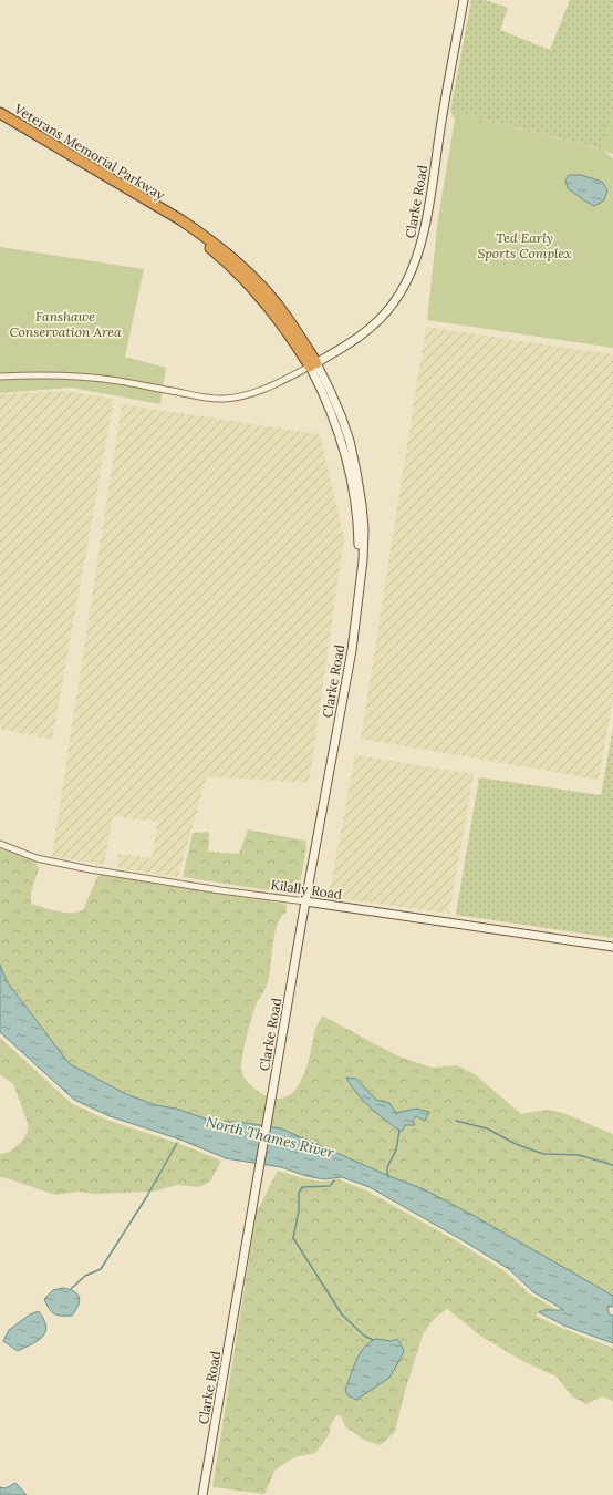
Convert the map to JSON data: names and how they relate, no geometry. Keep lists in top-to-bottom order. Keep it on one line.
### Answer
{"streets":{"highway":["Veterans Memorial Parkway"],"main road":["Clarke Road","Kilally Road"]},"crossings":[["Veterans Memorial Parkway","Clarke Road"],["Clarke Road","Kilally Road"]],"water":["North Thames River"],"parks":["Ted Early Sports Complex","Fanshawe Conservation Area"]}
